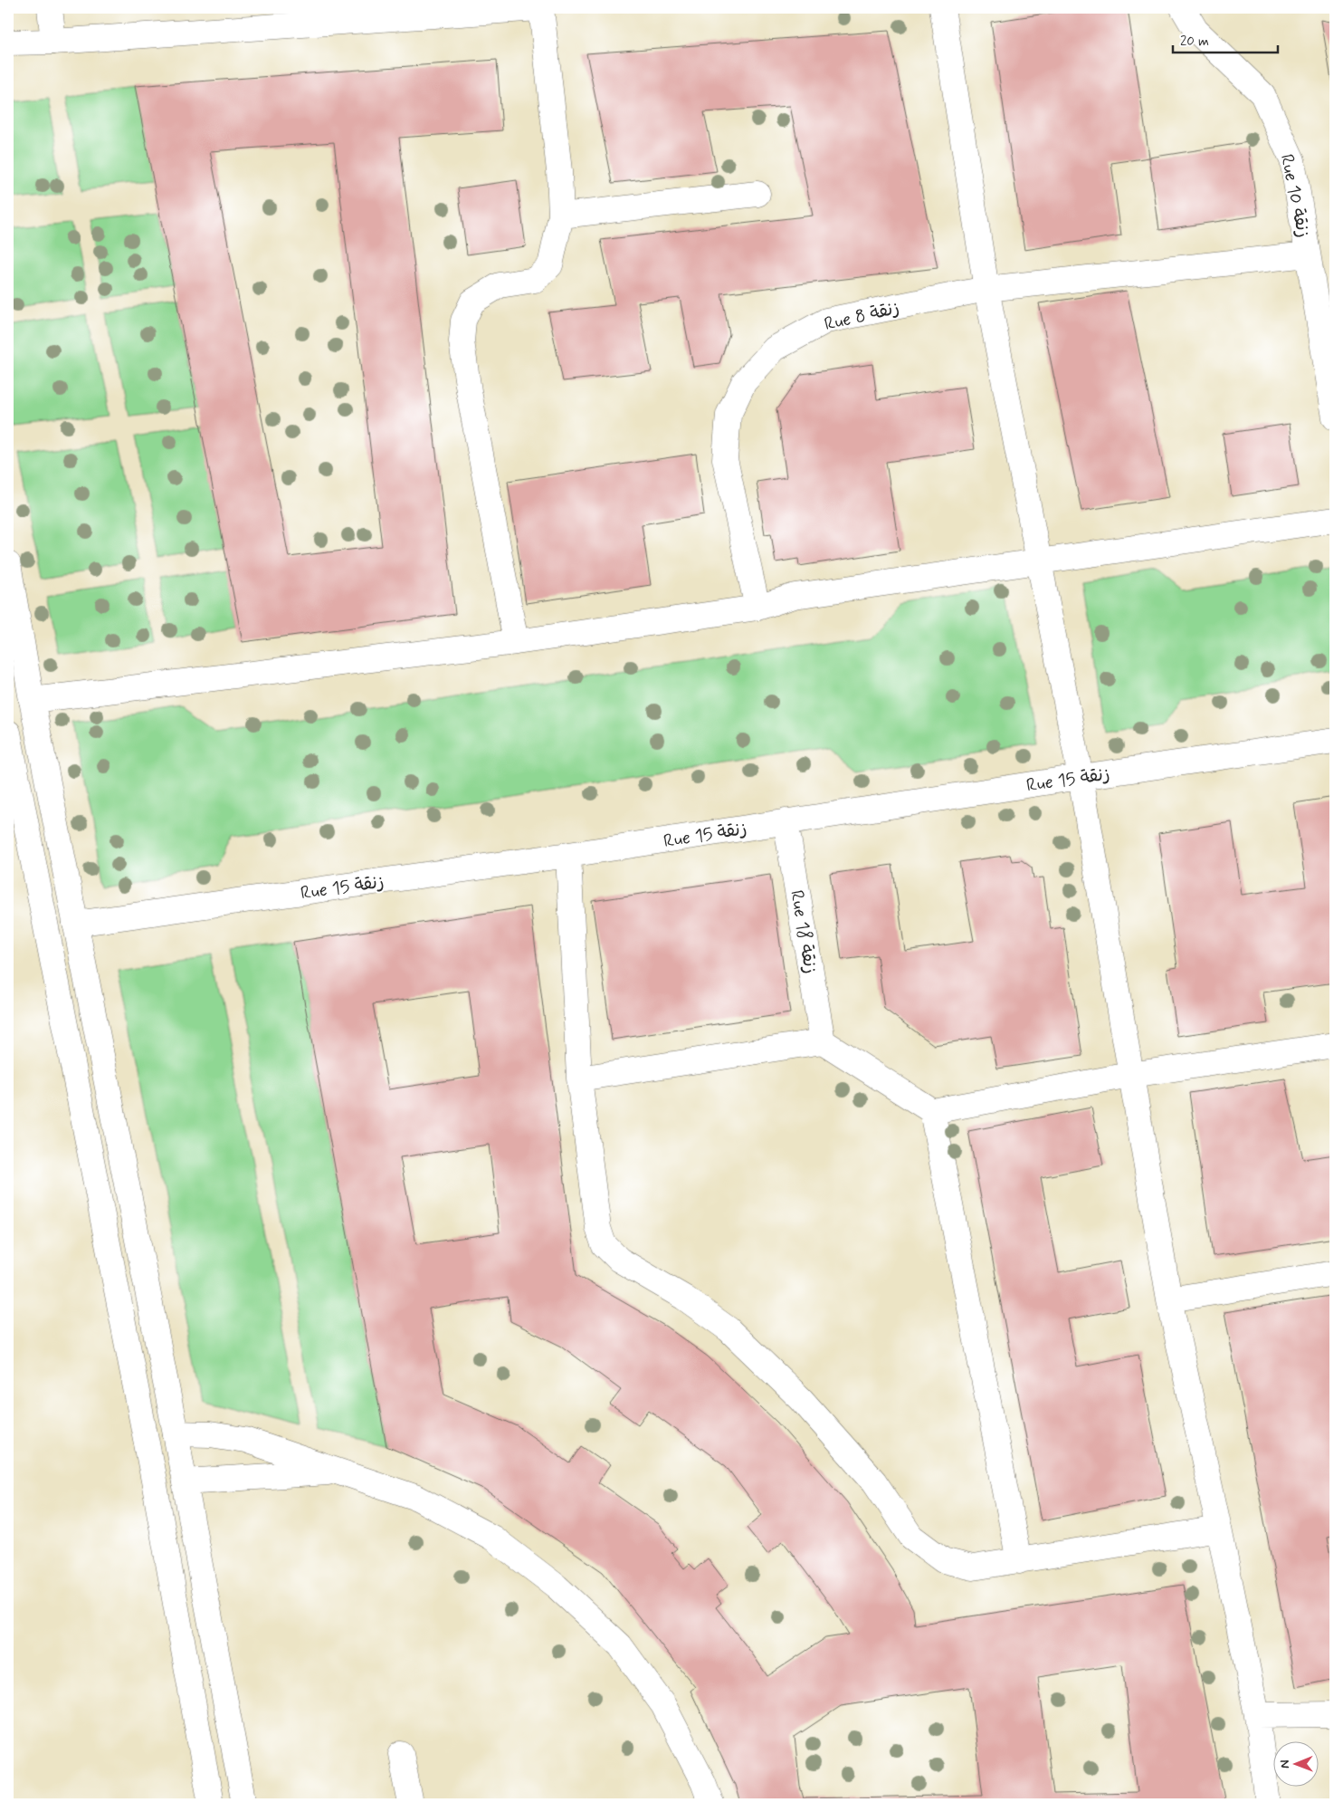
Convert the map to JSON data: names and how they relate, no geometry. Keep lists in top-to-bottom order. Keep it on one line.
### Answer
{"streets":{"street":["Rue 10 زنقة","Rue 8 زنقة","Rue 15 زنقة","Rue 18 زنقة"]},"crossings":[["Rue 10 زنقة","Rue 8 زنقة"],["Rue 15 زنقة","Rue 18 زنقة"]],"scale_bar":"20 m","north":"left"}
